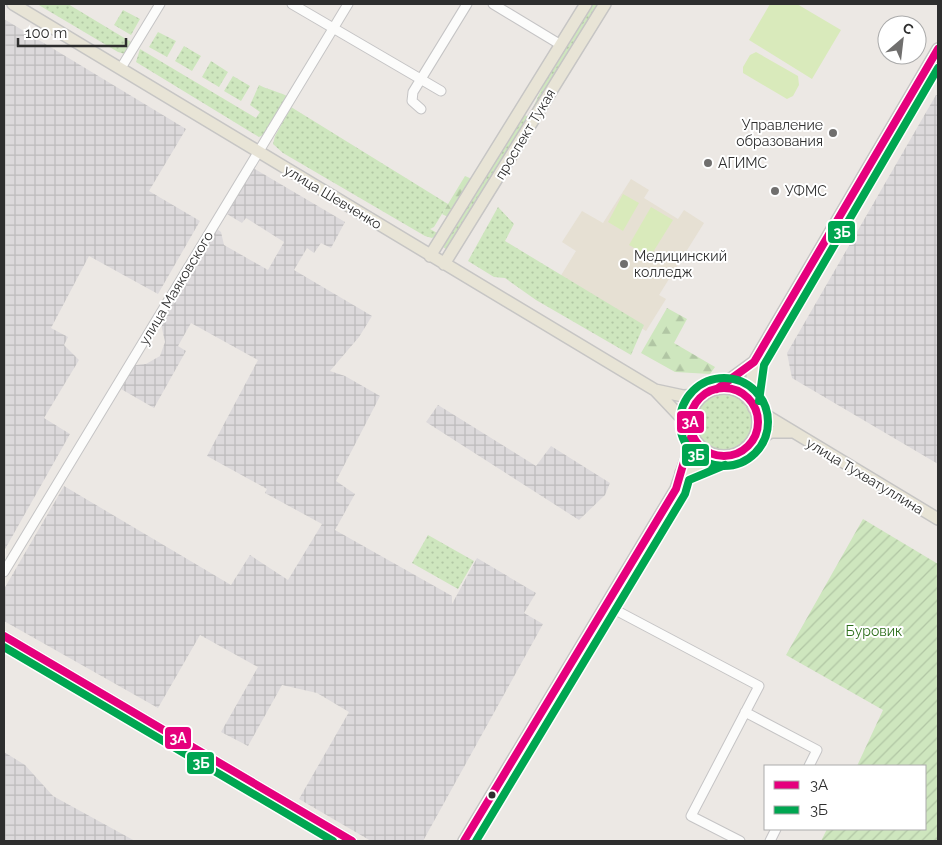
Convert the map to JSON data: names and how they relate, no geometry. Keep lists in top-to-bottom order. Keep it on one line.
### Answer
{"streets":{"main road":["проспект Тукая","улица Шевченко","улица Тухватуллина"],"street":["улица Маяковского"]},"crossings":[["проспект Тукая","улица Шевченко"],["улица Шевченко","улица Маяковского"]],"parks":["Буровик"],"places":["Управление образования","АГИМС","УФМС","Медицинский колледж"],"lines":["transit line 3А","transit line 3Б"],"legend":["3А","3Б"],"scale_bar":"100 m","north":"top right"}
